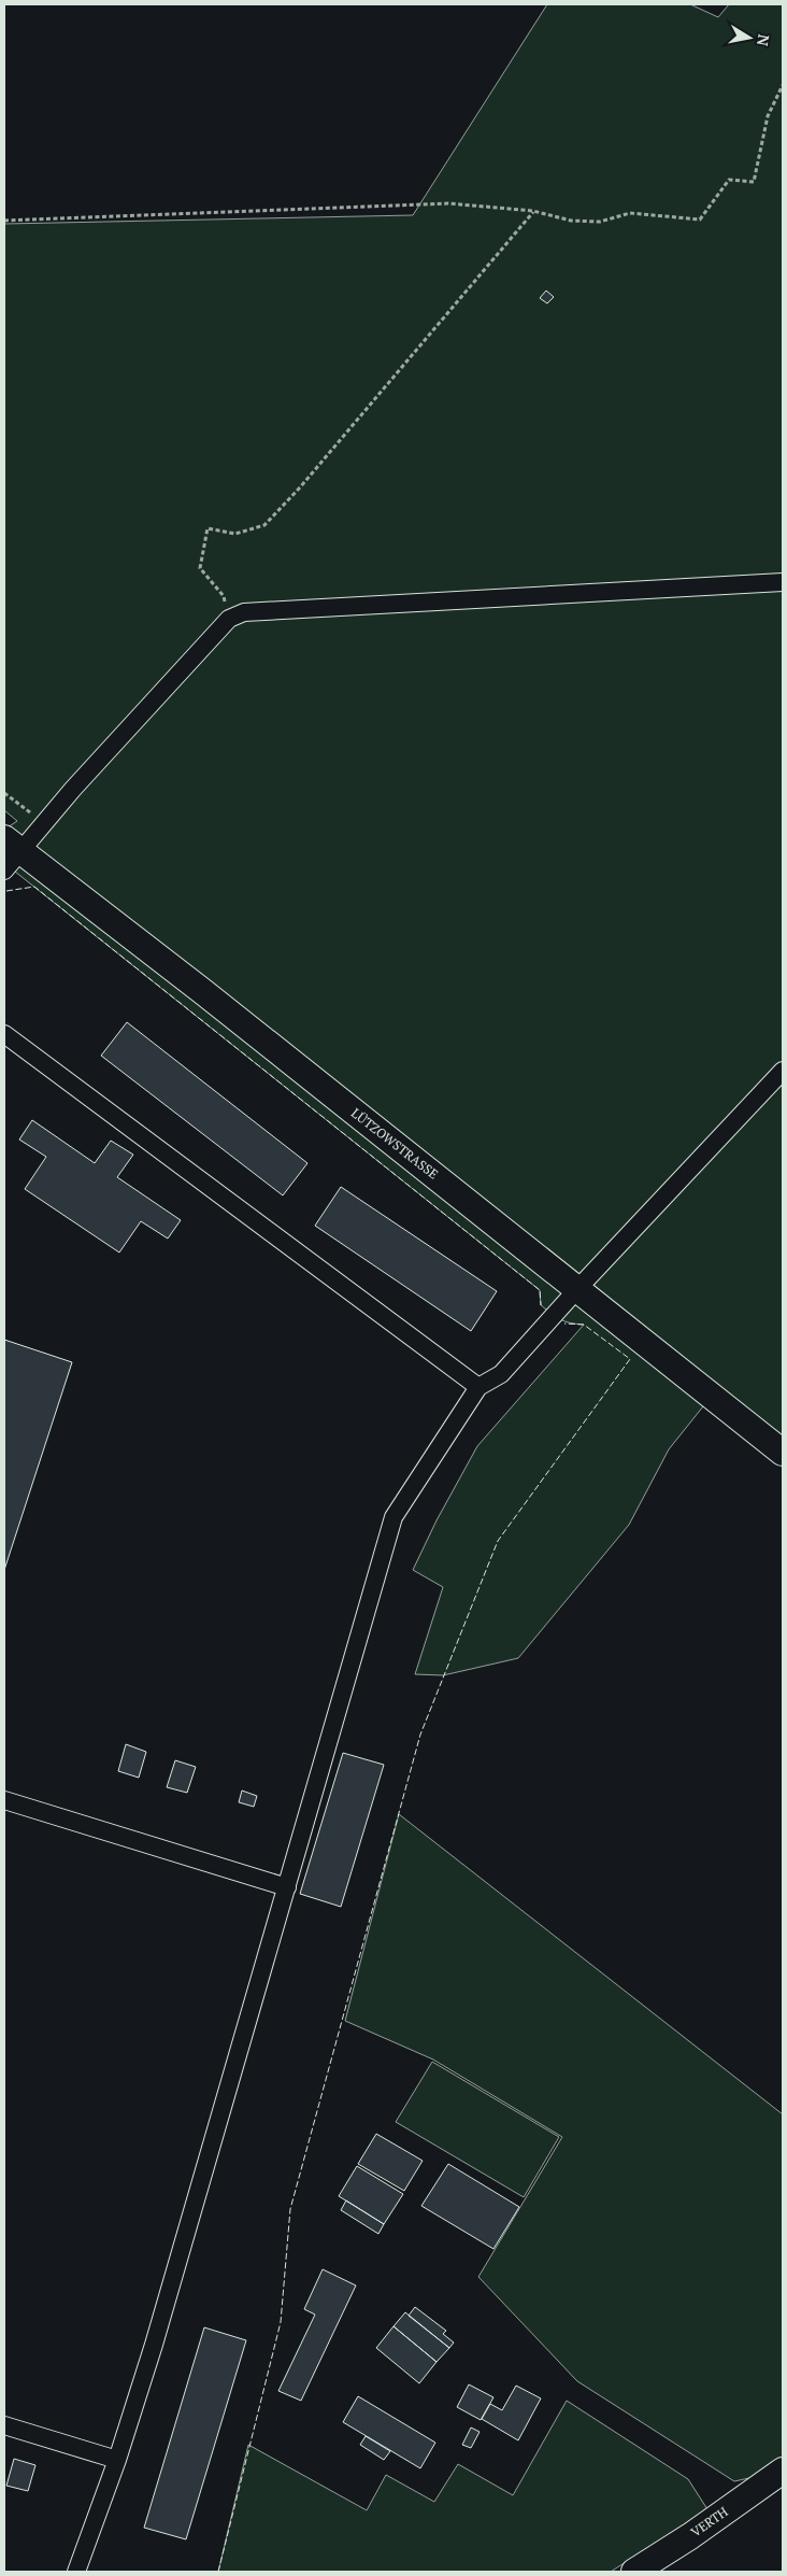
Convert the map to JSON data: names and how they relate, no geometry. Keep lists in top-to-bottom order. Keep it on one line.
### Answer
{"streets":{"street":["LÜTZOWSTRASSE","VERTH"]},"north":"right"}
